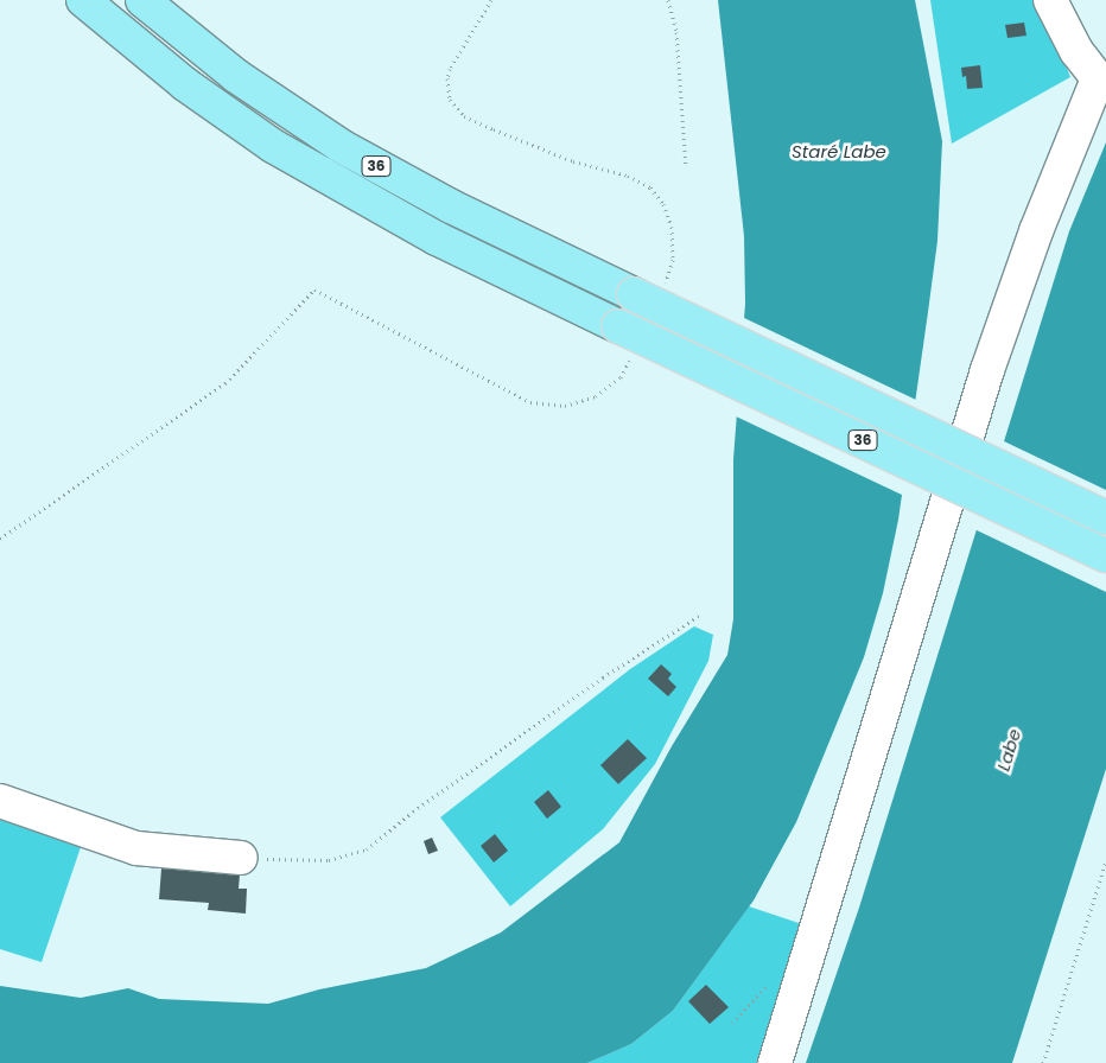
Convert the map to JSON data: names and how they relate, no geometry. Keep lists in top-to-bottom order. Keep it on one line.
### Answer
{"streets":{"main road":["36"]},"water":["Staré Labe","Labe"]}
